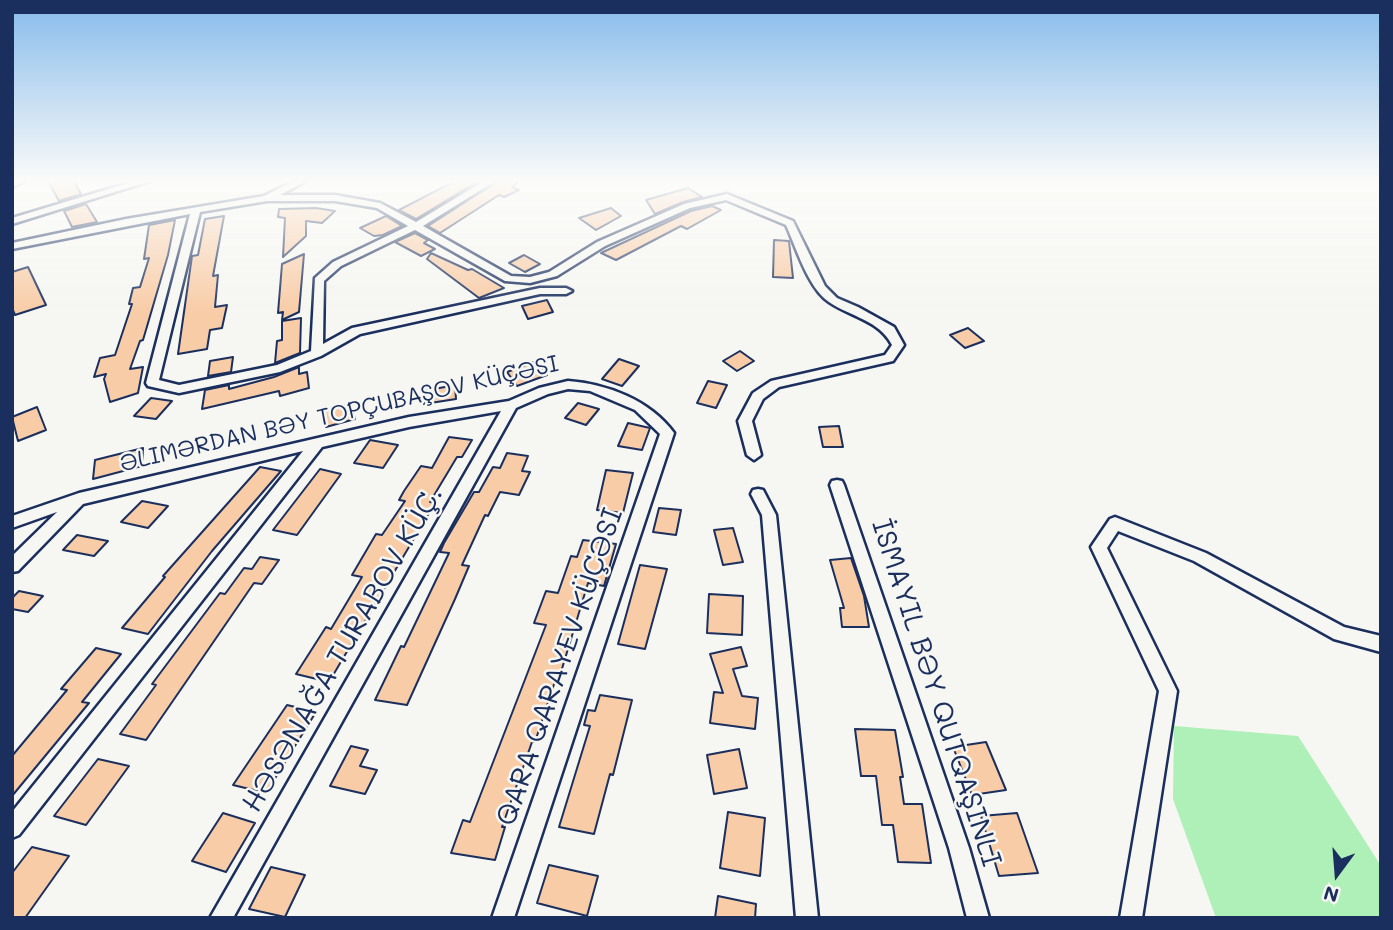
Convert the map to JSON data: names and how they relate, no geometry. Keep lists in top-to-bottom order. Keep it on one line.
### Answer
{"streets":{"street":["ƏLIMƏRDAN BƏY TOPÇUBAŞOV KÜÇƏSI","HƏSƏNAĞA TURABOV KÜÇ.","QARA QARAYEV KÜÇƏSI"]},"crossings":[["ƏLIMƏRDAN BƏY TOPÇUBAŞOV KÜÇƏSI","HƏSƏNAĞA TURABOV KÜÇ."],["ƏLIMƏRDAN BƏY TOPÇUBAŞOV KÜÇƏSI","QARA QARAYEV KÜÇƏSI"]],"north":"bottom"}
